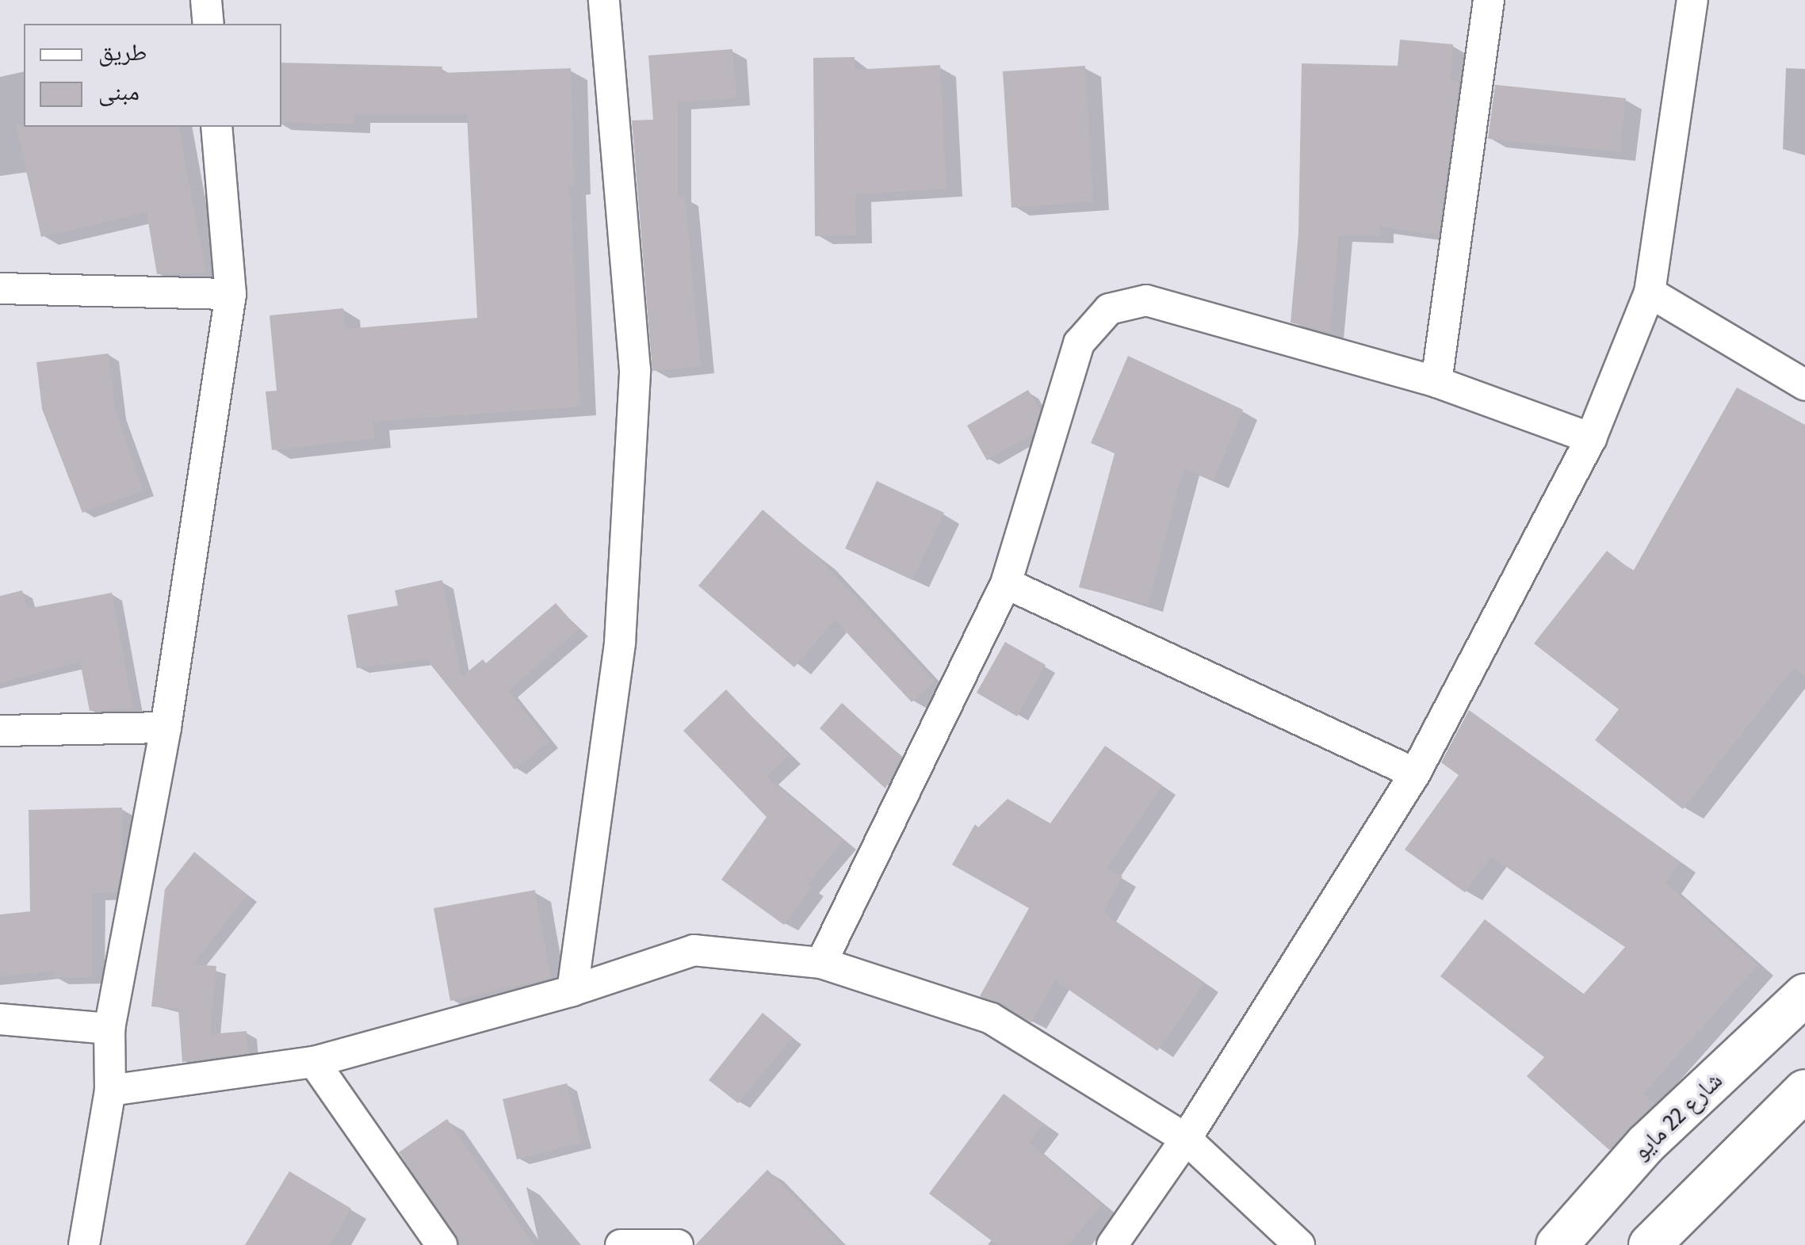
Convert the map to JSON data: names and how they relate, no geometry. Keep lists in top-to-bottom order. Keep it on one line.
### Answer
{"streets":{"main road":["شارع 22 مايو"]},"legend":["طريق","مبنى"]}
